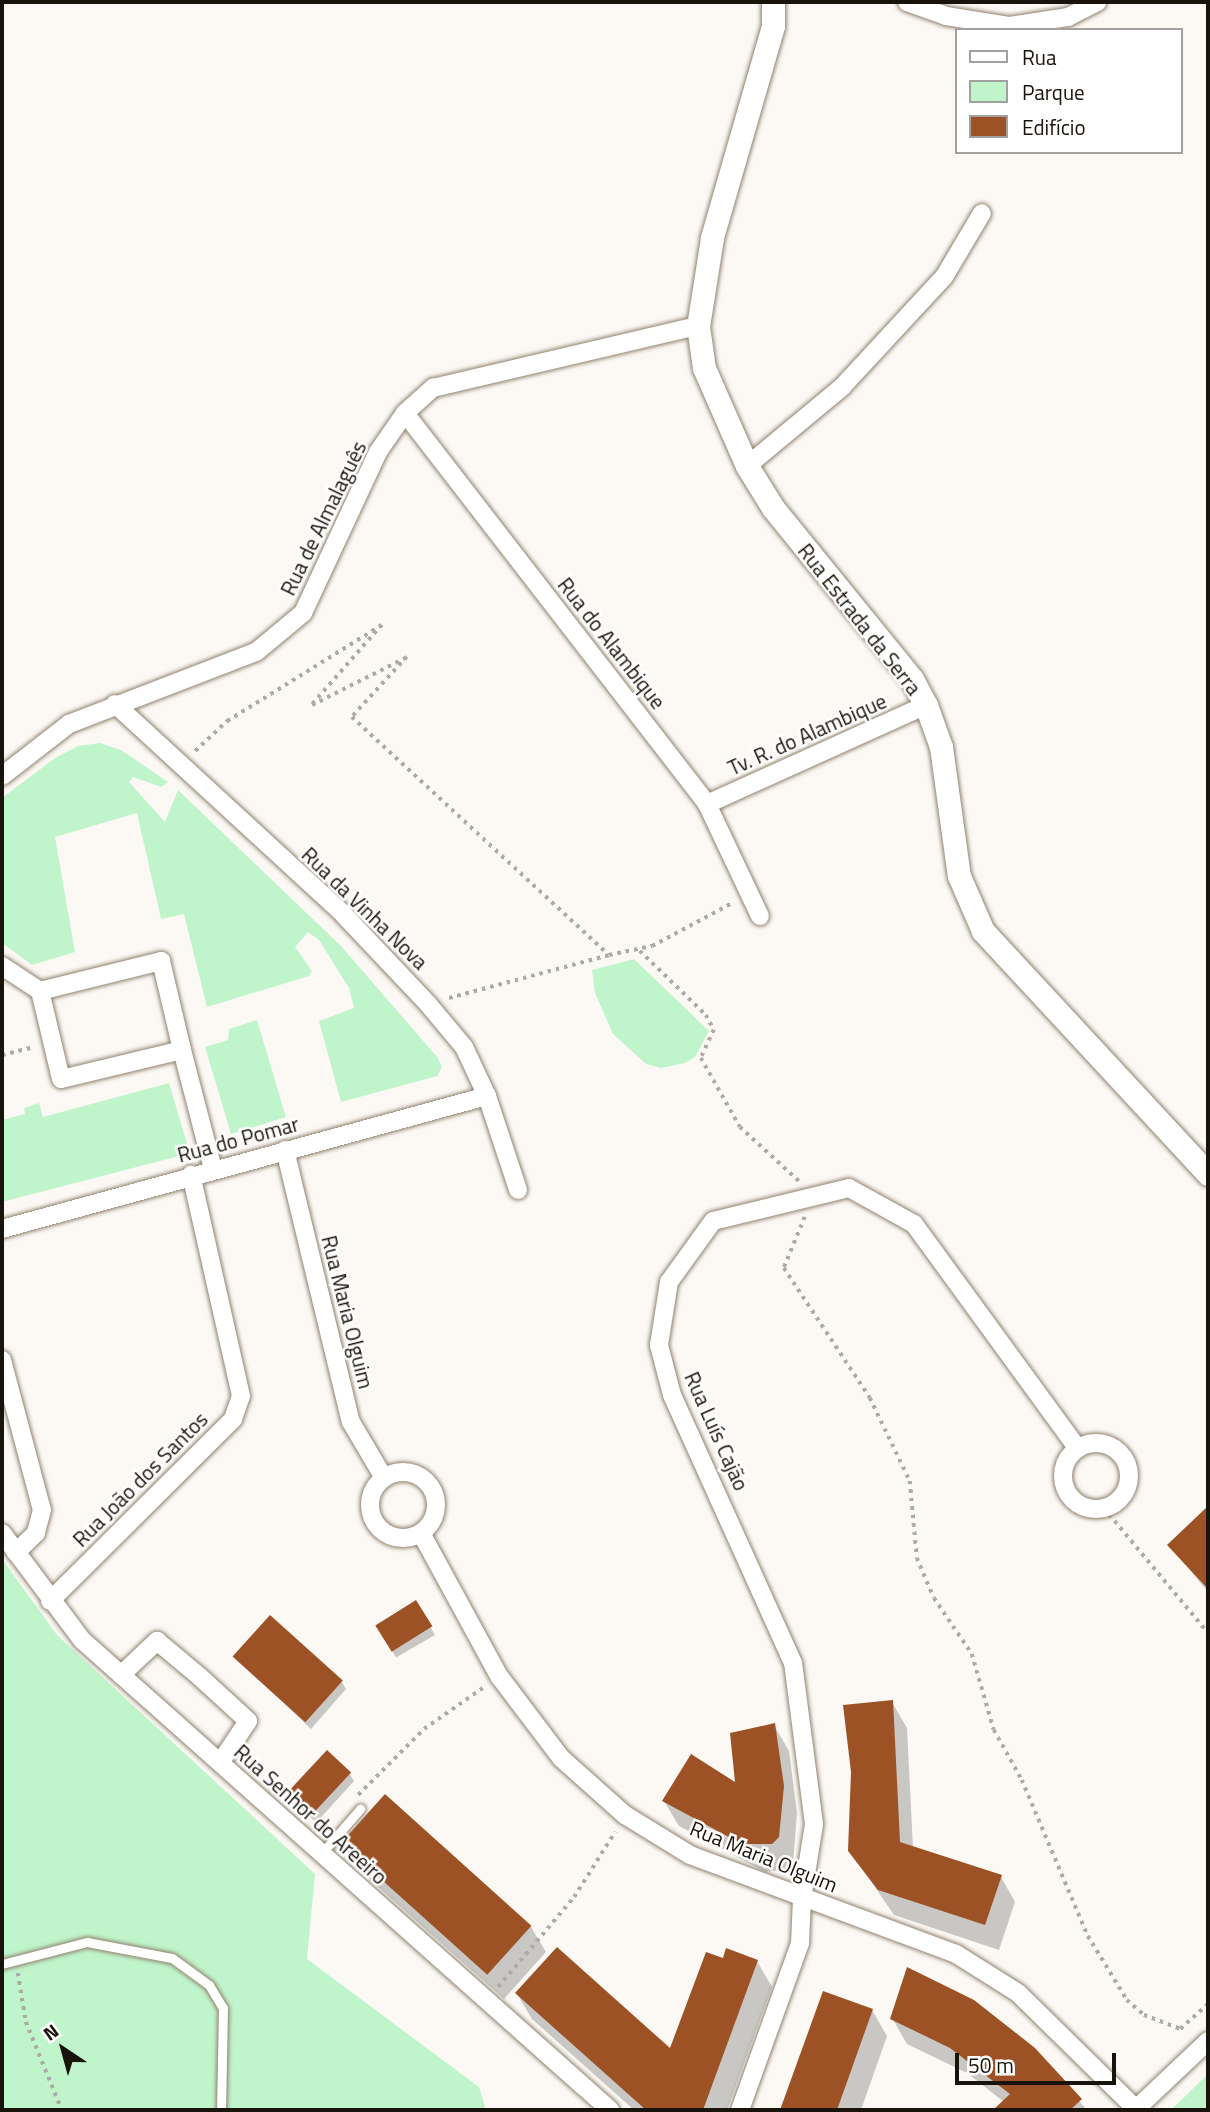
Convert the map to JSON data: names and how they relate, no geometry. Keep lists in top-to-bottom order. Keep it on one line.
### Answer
{"streets":{"street":["Rua de Almalaguês","Rua Estrada da Serra","Rua do Alambique","Tv. R. do Alambique","Rua da Vinha Nova","Rua do Pomar","Rua Maria Olguim","Rua Luís Cajão","Rua João dos Santos","Rua Senhor do Areeiro"]},"crossings":[["Rua de Almalaguês","Rua Estrada da Serra"],["Rua de Almalaguês","Rua do Alambique"],["Rua de Almalaguês","Rua da Vinha Nova"],["Rua Estrada da Serra","Tv. R. do Alambique"],["Rua do Alambique","Tv. R. do Alambique"],["Rua da Vinha Nova","Rua do Pomar"],["Rua do Pomar","Rua Maria Olguim"],["Rua do Pomar","Rua João dos Santos"],["Rua Maria Olguim","Rua Luís Cajão"],["Rua João dos Santos","Rua Senhor do Areeiro"]],"legend":["Rua","Parque","Edifício"],"scale_bar":"50 m","north":"top left"}
